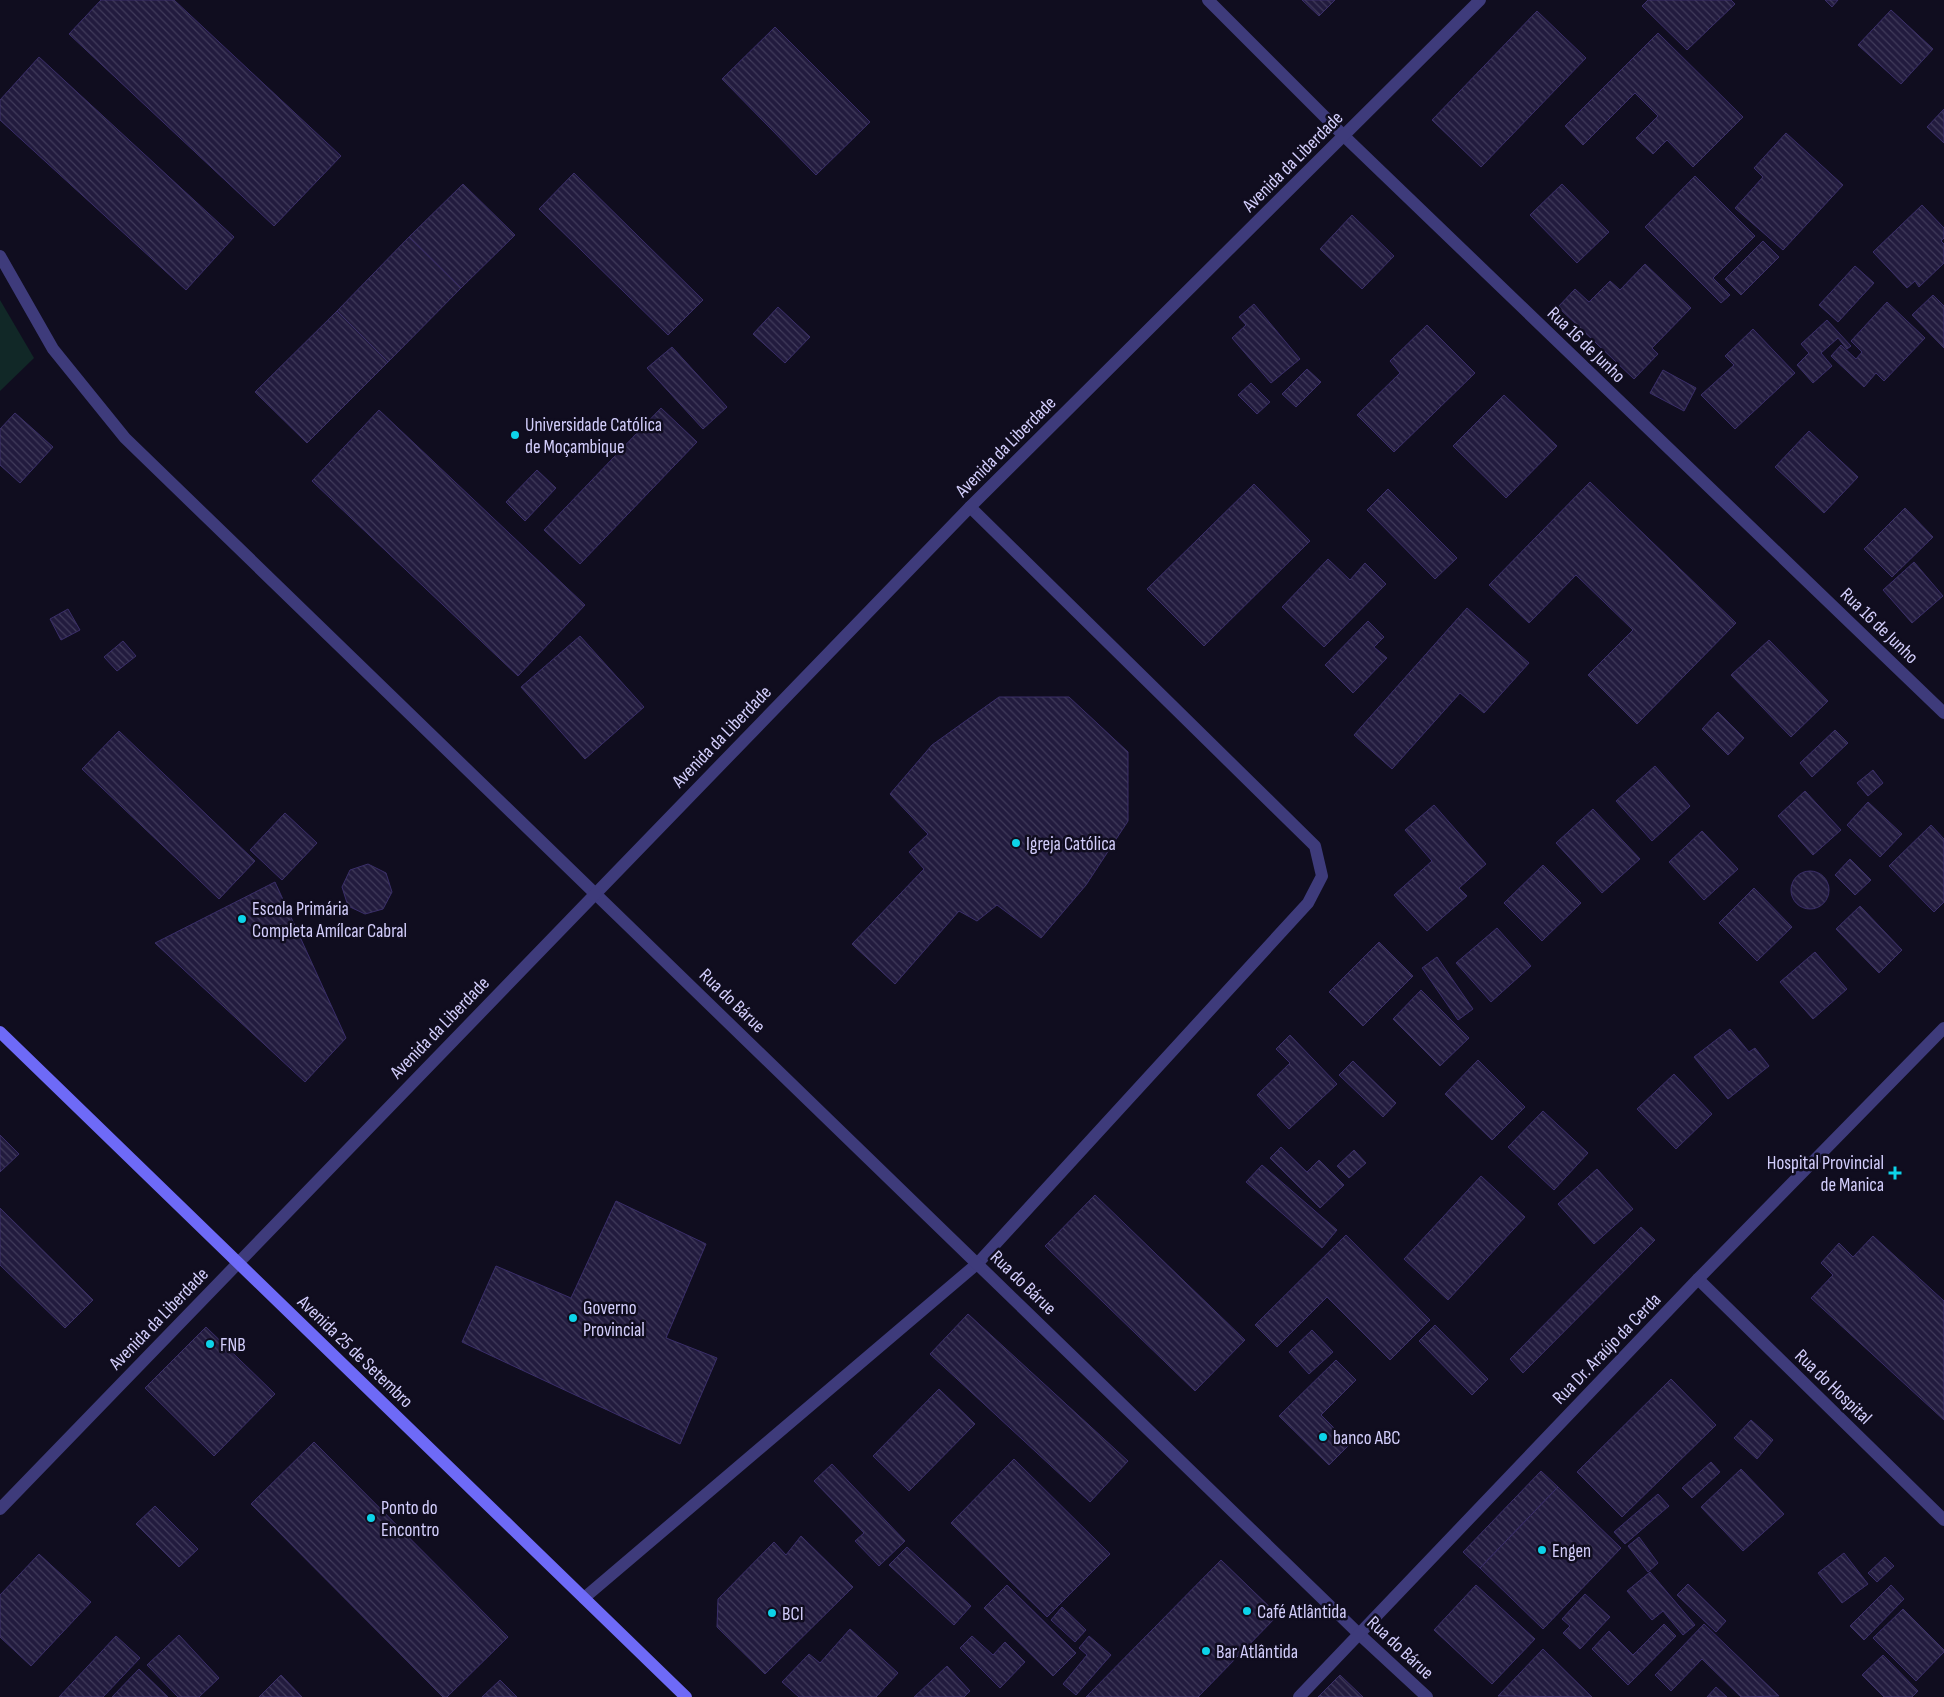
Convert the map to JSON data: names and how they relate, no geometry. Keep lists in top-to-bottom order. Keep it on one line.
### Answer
{"streets":{"street":["Avenida da Liberdade","Rua 16 de Junho","Rua do Bárue","Rua Dr. Araújo da Cerda","Avenida 25 de Setembro","Rua do Hospital"]},"crossings":[["Avenida da Liberdade","Rua 16 de Junho"],["Avenida da Liberdade","Rua do Bárue"],["Avenida da Liberdade","Avenida 25 de Setembro"],["Rua do Bárue","Rua Dr. Araújo da Cerda"],["Rua Dr. Araújo da Cerda","Rua do Hospital"]],"places":{"other":["Universidade Católica de Moçambique","Igreja Católica","Escola Primária Completa Amílcar Cabral","Governo Provincial","FNB","banco ABC","Ponto do Encontro","Engen","Café Atlântida","BCI","Bar Atlântida"],"health":["Hospital Provincial de Manica"]}}
